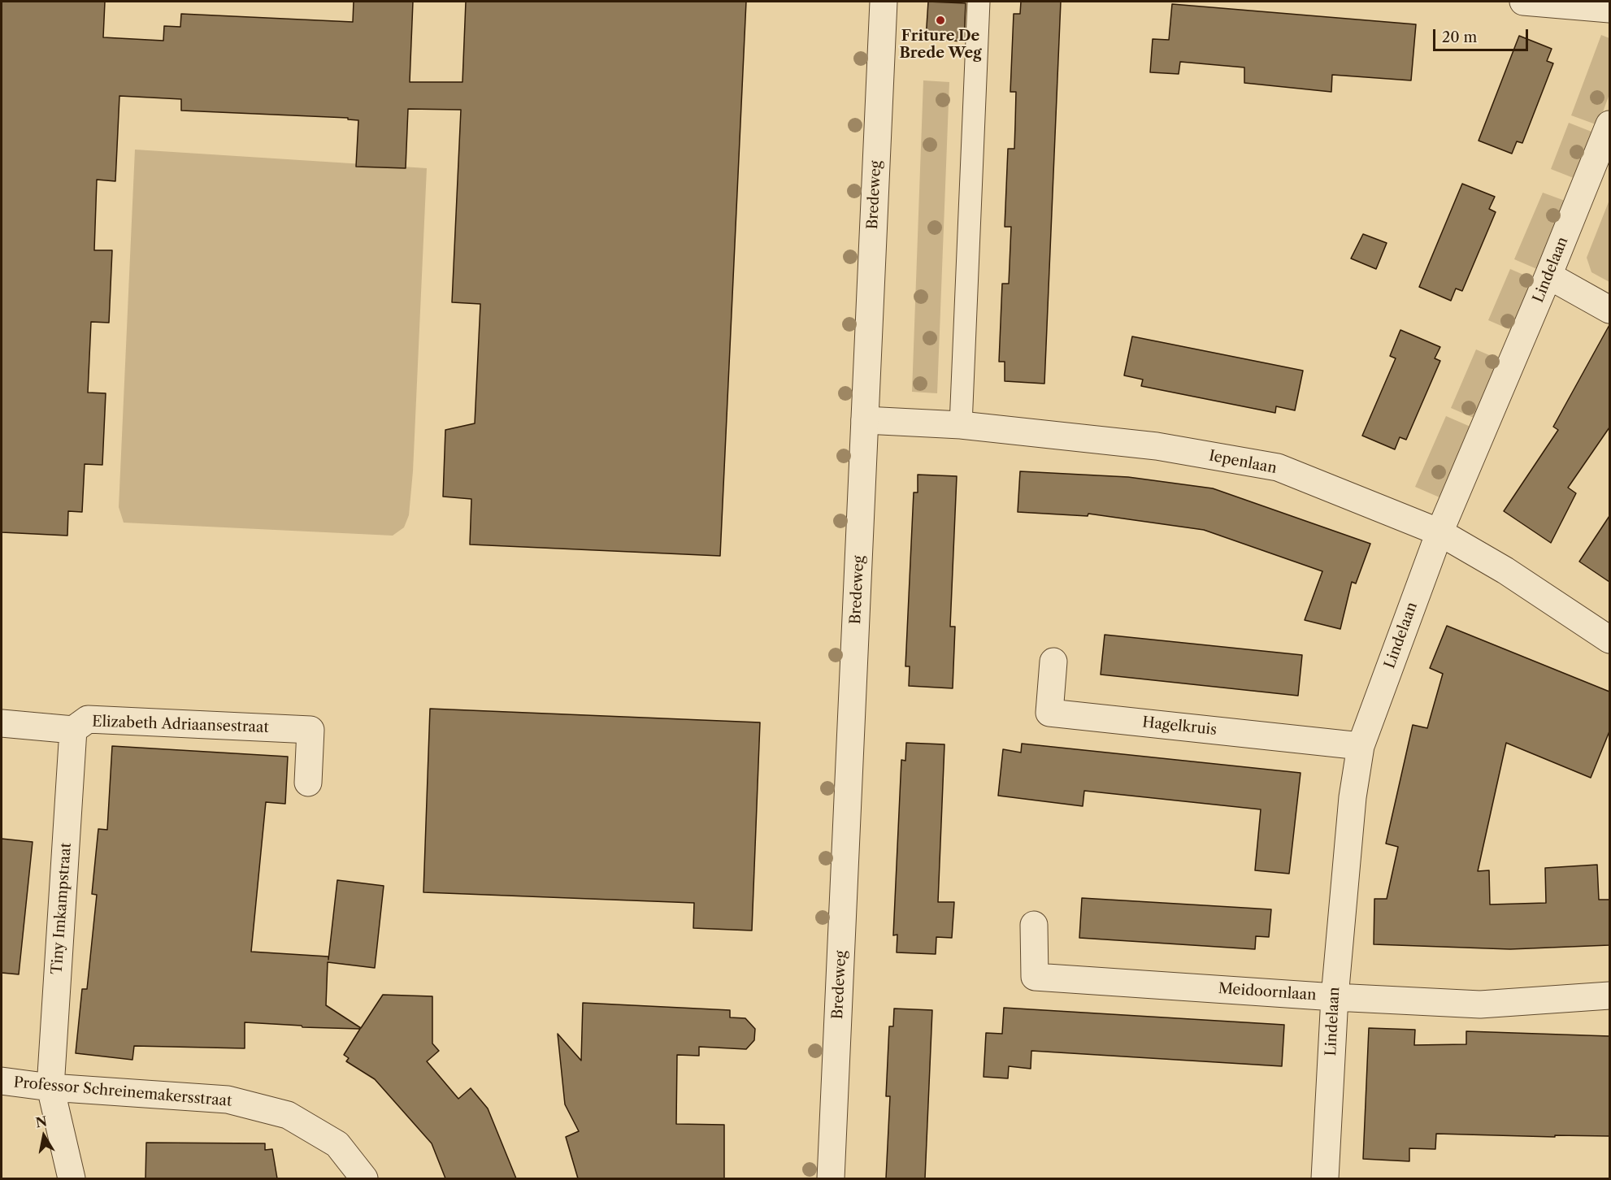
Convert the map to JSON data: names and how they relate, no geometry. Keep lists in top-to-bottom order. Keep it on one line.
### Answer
{"streets":{"street":["Bredeweg","Lindelaan","Iepenlaan","Elizabeth Adriaansestraat","Hagelkruis","Tiny Imkampstraat","Meidoornlaan","Professor Schreinemakersstraat"]},"crossings":[["Bredeweg","Iepenlaan"],["Lindelaan","Iepenlaan"],["Lindelaan","Hagelkruis"],["Lindelaan","Meidoornlaan"],["Elizabeth Adriaansestraat","Tiny Imkampstraat"],["Tiny Imkampstraat","Professor Schreinemakersstraat"]],"places":["Friture De Brede Weg"],"scale_bar":"20 m","north":"top"}
